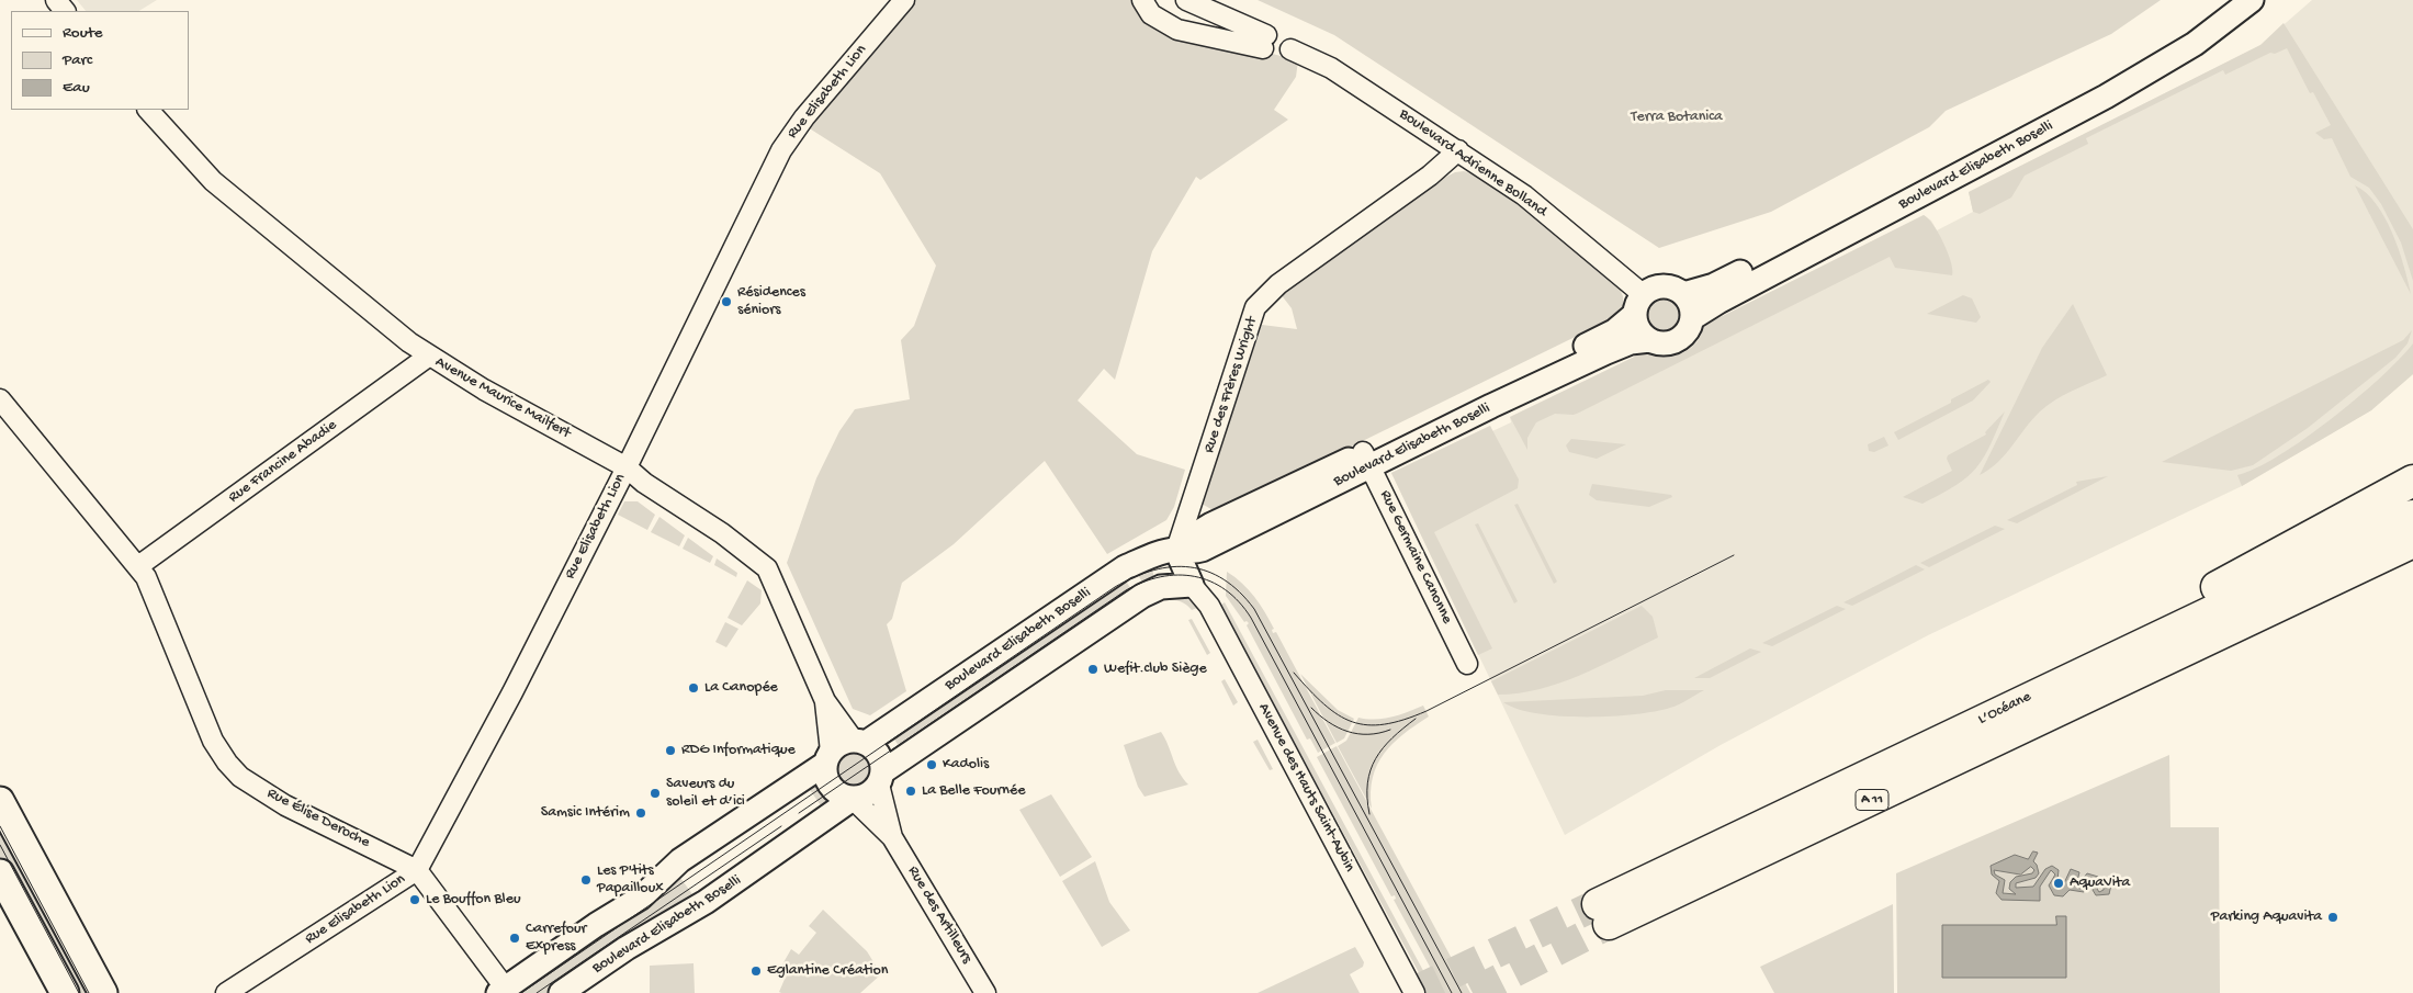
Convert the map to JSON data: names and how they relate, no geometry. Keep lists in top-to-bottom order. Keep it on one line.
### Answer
{"streets":{"highway":["L’Océane","A 11"],"street":["Rue Elisabeth Lion","Boulevard Adrienne Bolland","Boulevard Elisabeth Boselli","Rue des Frères Wright","Avenue Maurice Mailfert","Rue Francine Abadie","Rue Germaine Canonne","Avenue des Hauts Saint-Aubin","Rue Élise Deroche","Rue des Artilleurs"]},"crossings":[["Rue Elisabeth Lion","Avenue Maurice Mailfert"],["Rue Elisabeth Lion","Rue Élise Deroche"],["Boulevard Adrienne Bolland","Boulevard Elisabeth Boselli"],["Boulevard Adrienne Bolland","Rue des Frères Wright"],["Boulevard Elisabeth Boselli","Rue des Frères Wright"],["Boulevard Elisabeth Boselli","Avenue Maurice Mailfert"],["Boulevard Elisabeth Boselli","Rue Germaine Canonne"],["Boulevard Elisabeth Boselli","Rue des Artilleurs"],["Avenue Maurice Mailfert","Rue Francine Abadie"],["Avenue Maurice Mailfert","Rue des Artilleurs"],["Rue Francine Abadie","Rue Élise Deroche"]],"parks":["Terra Botanica"],"places":["Résidences séniors","Wefit.club Siège","La Canopée","RDG Informatique","Kadolis","La Belle Fournée","Saveurs du soleil et d’ici","Samsic Intérim","Les P'tits Papailloux","AquaVita","Le Bouffon Bleu","Parking Aquavita","Carrefour Express","Eglantine Création"],"legend":["Route","Parc","Eau"]}
